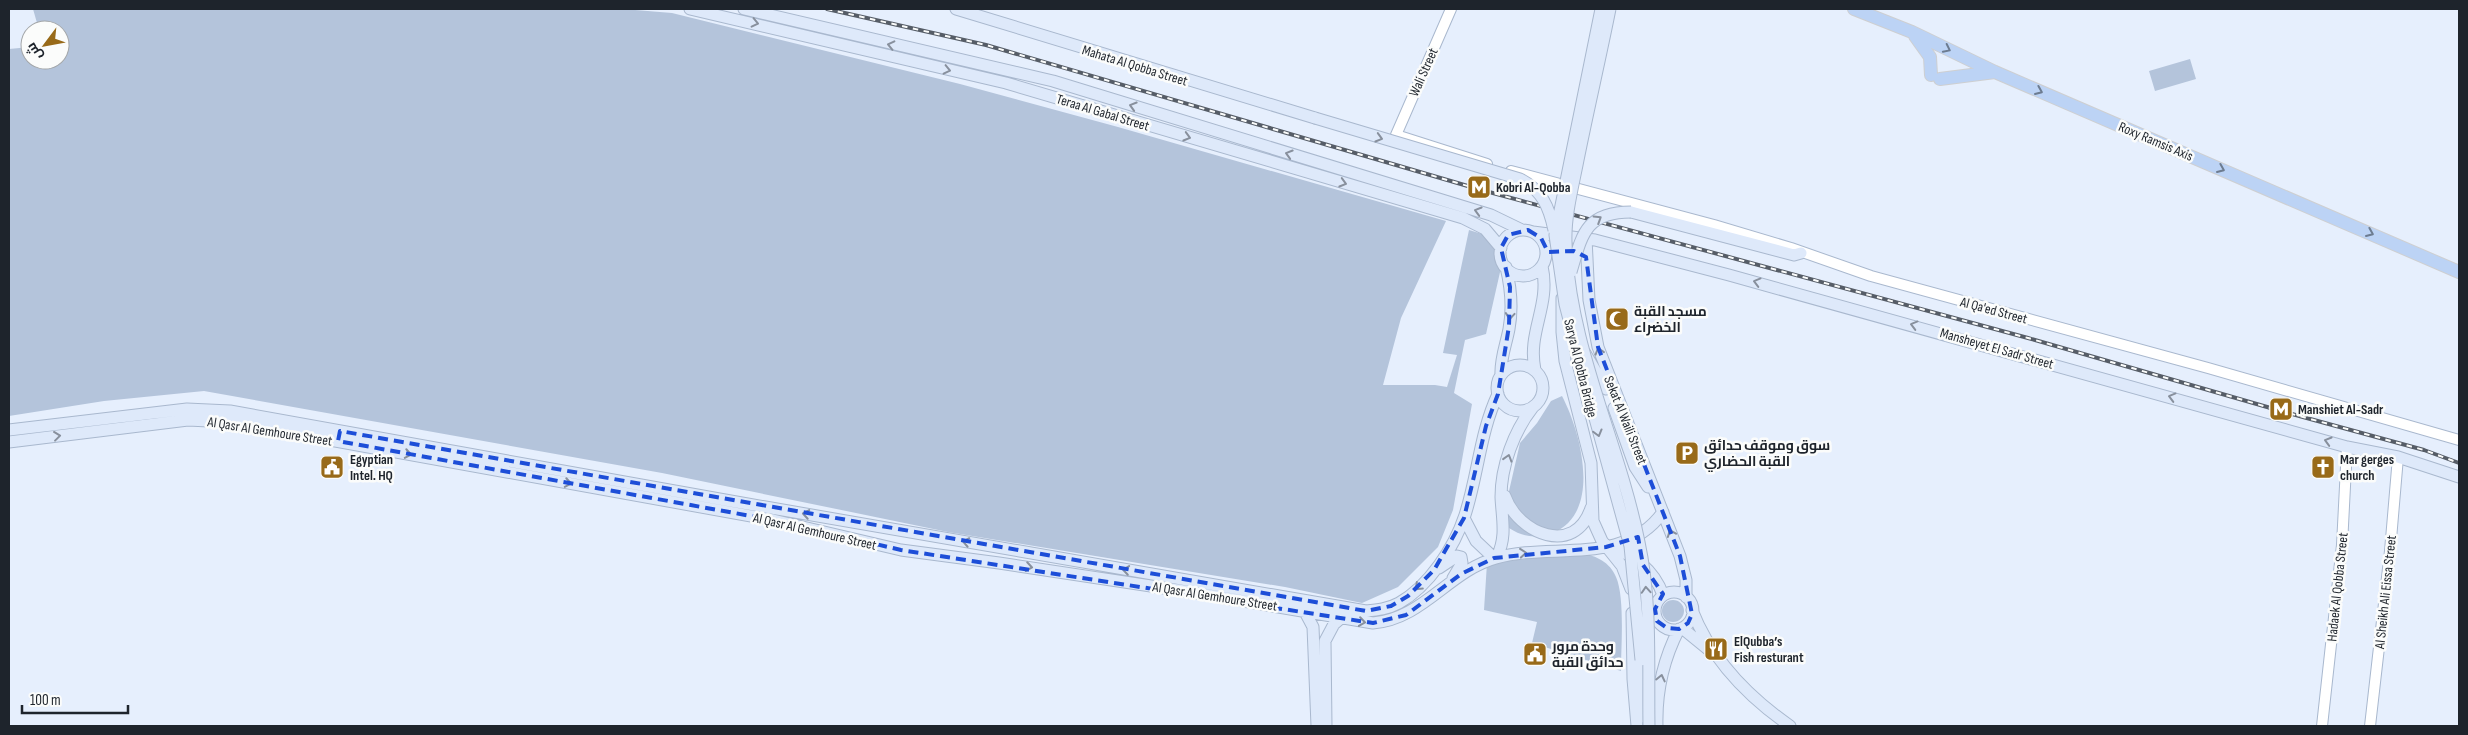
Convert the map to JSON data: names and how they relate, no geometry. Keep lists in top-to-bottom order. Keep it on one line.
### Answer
{"streets":{"main road":["Mahata Al Qobba Street","Teraa Al Gabal Street","Roxy Ramsis Axis","Mansheyet El Sadr Street","Sarya Al Qobba Bridge","Sekat Al Waili Street","Al Qasr Al Gemhoure Street"],"street":["Wali Street","Al Qa'ed Street","Hadaek Al Qobba Street","Al Sheikh Ali Eissa Street"]},"crossings":[["Mahata Al Qobba Street","Sarya Al Qobba Bridge"],["Wali Street","Al Qa'ed Street"],["Teraa Al Gabal Street","Mansheyet El Sadr Street"],["Mansheyet El Sadr Street","Sekat Al Waili Street"],["Mansheyet El Sadr Street","Hadaek Al Qobba Street"],["Mansheyet El Sadr Street","Al Sheikh Ali Eissa Street"],["Sekat Al Waili Street","Al Qasr Al Gemhoure Street"]],"one_way":["Mahata Al Qobba Street","Roxy Ramsis Axis","Mansheyet El Sadr Street"],"places":{"metro station":["Kobri Al-Qobba","Manshiet Al-Sadr"],"mosque":["مسجد القبة الخضراء"],"parking":["سوق وموقف حدائق القبة الحضاري"],"public building":["Egyptian Intel. HQ","وحدة مرور حدائق القبة"],"church":["Mar gerges church"],"restaurant":["ElQubba’s Fish resturant"]},"scale_bar":"100 m","north":"bottom left"}
